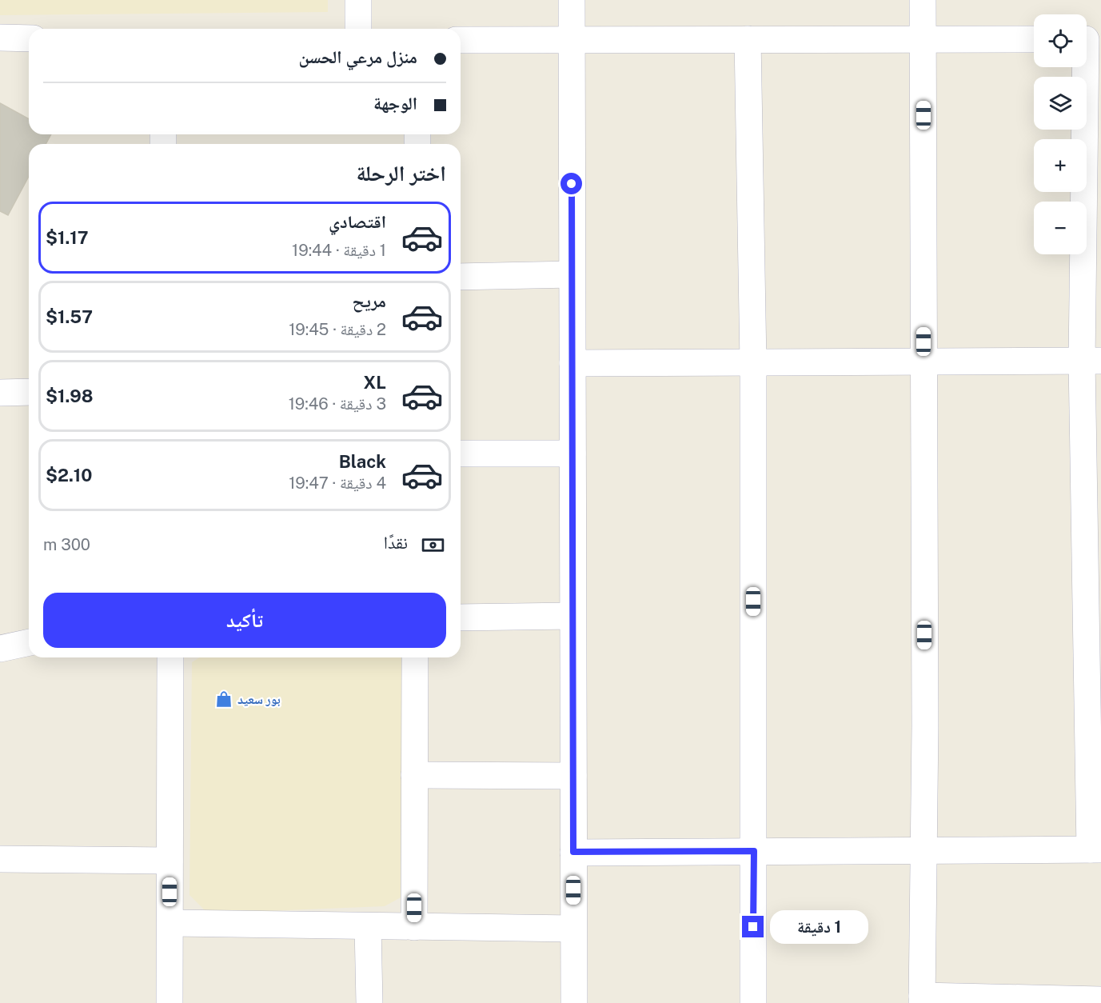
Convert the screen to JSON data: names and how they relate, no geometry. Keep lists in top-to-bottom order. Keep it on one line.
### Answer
{"places":{"shop":["بور سعيد"]},"page":{"map_buttons":["+","−"],"banner":["منزل مرعي الحسن","الوجهة"],"heading":"اختر الرحلة","list":[{"name":"اقتصادي","note":"1 دقيقة · 19:44","value":"$1.17"},{"name":"مريح","note":"2 دقيقة · 19:45","value":"$1.57"},{"name":"XL","note":"3 دقيقة · 19:46","value":"$1.98"},{"name":"Black","note":"4 دقيقة · 19:47","value":"$2.10"}],"pay":["نقدًا","300 m"],"buttons":"تأكيد","bubble":"1 دقيقة"}}
